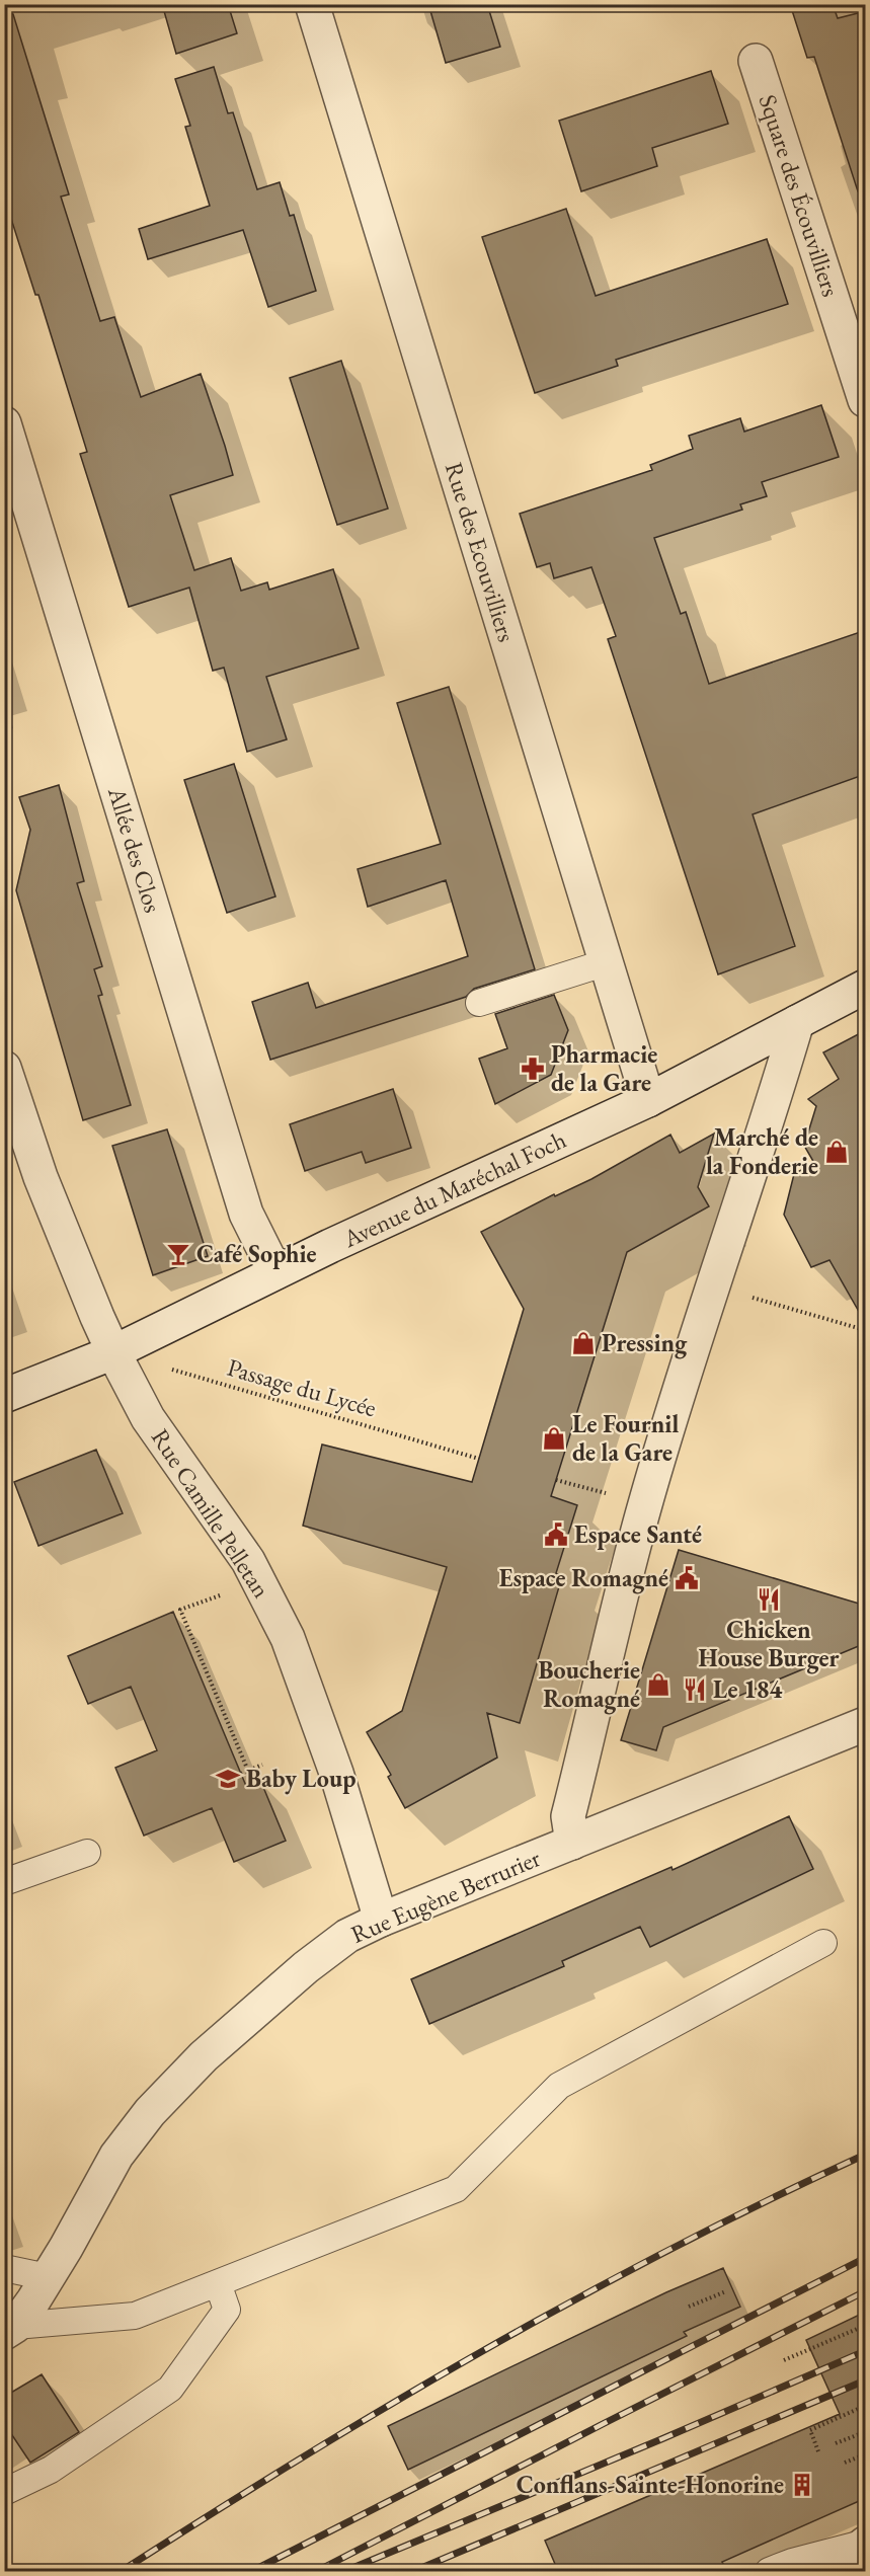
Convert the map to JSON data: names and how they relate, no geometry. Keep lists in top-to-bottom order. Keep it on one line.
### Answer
{"streets":{"street":["Square des Écouvilliers","Rue des Ecouvilliers","Allée des Clos","Avenue du Maréchal Foch","Rue Camille Pelletan","Rue Eugène Berrurier"],"path":["Passage du Lycée"]},"crossings":[["Rue des Ecouvilliers","Avenue du Maréchal Foch"],["Allée des Clos","Avenue du Maréchal Foch"],["Avenue du Maréchal Foch","Passage du Lycée"],["Avenue du Maréchal Foch","Rue Camille Pelletan"],["Passage du Lycée","Rue Camille Pelletan"],["Rue Camille Pelletan","Rue Eugène Berrurier"]],"places":{"pharmacy":["Pharmacie de la Gare"],"shop":["Marché de la Fonderie","Pressing","Le Fournil de la Gare","Boucherie Romagné"],"bar":["Café Sophie"],"public building":["Espace Santé","Espace Romagné"],"restaurant":["Chicken House Burger","Le 184"],"school or university":["Baby Loup"],"building":["Conflans-Sainte-Honorine"]}}
